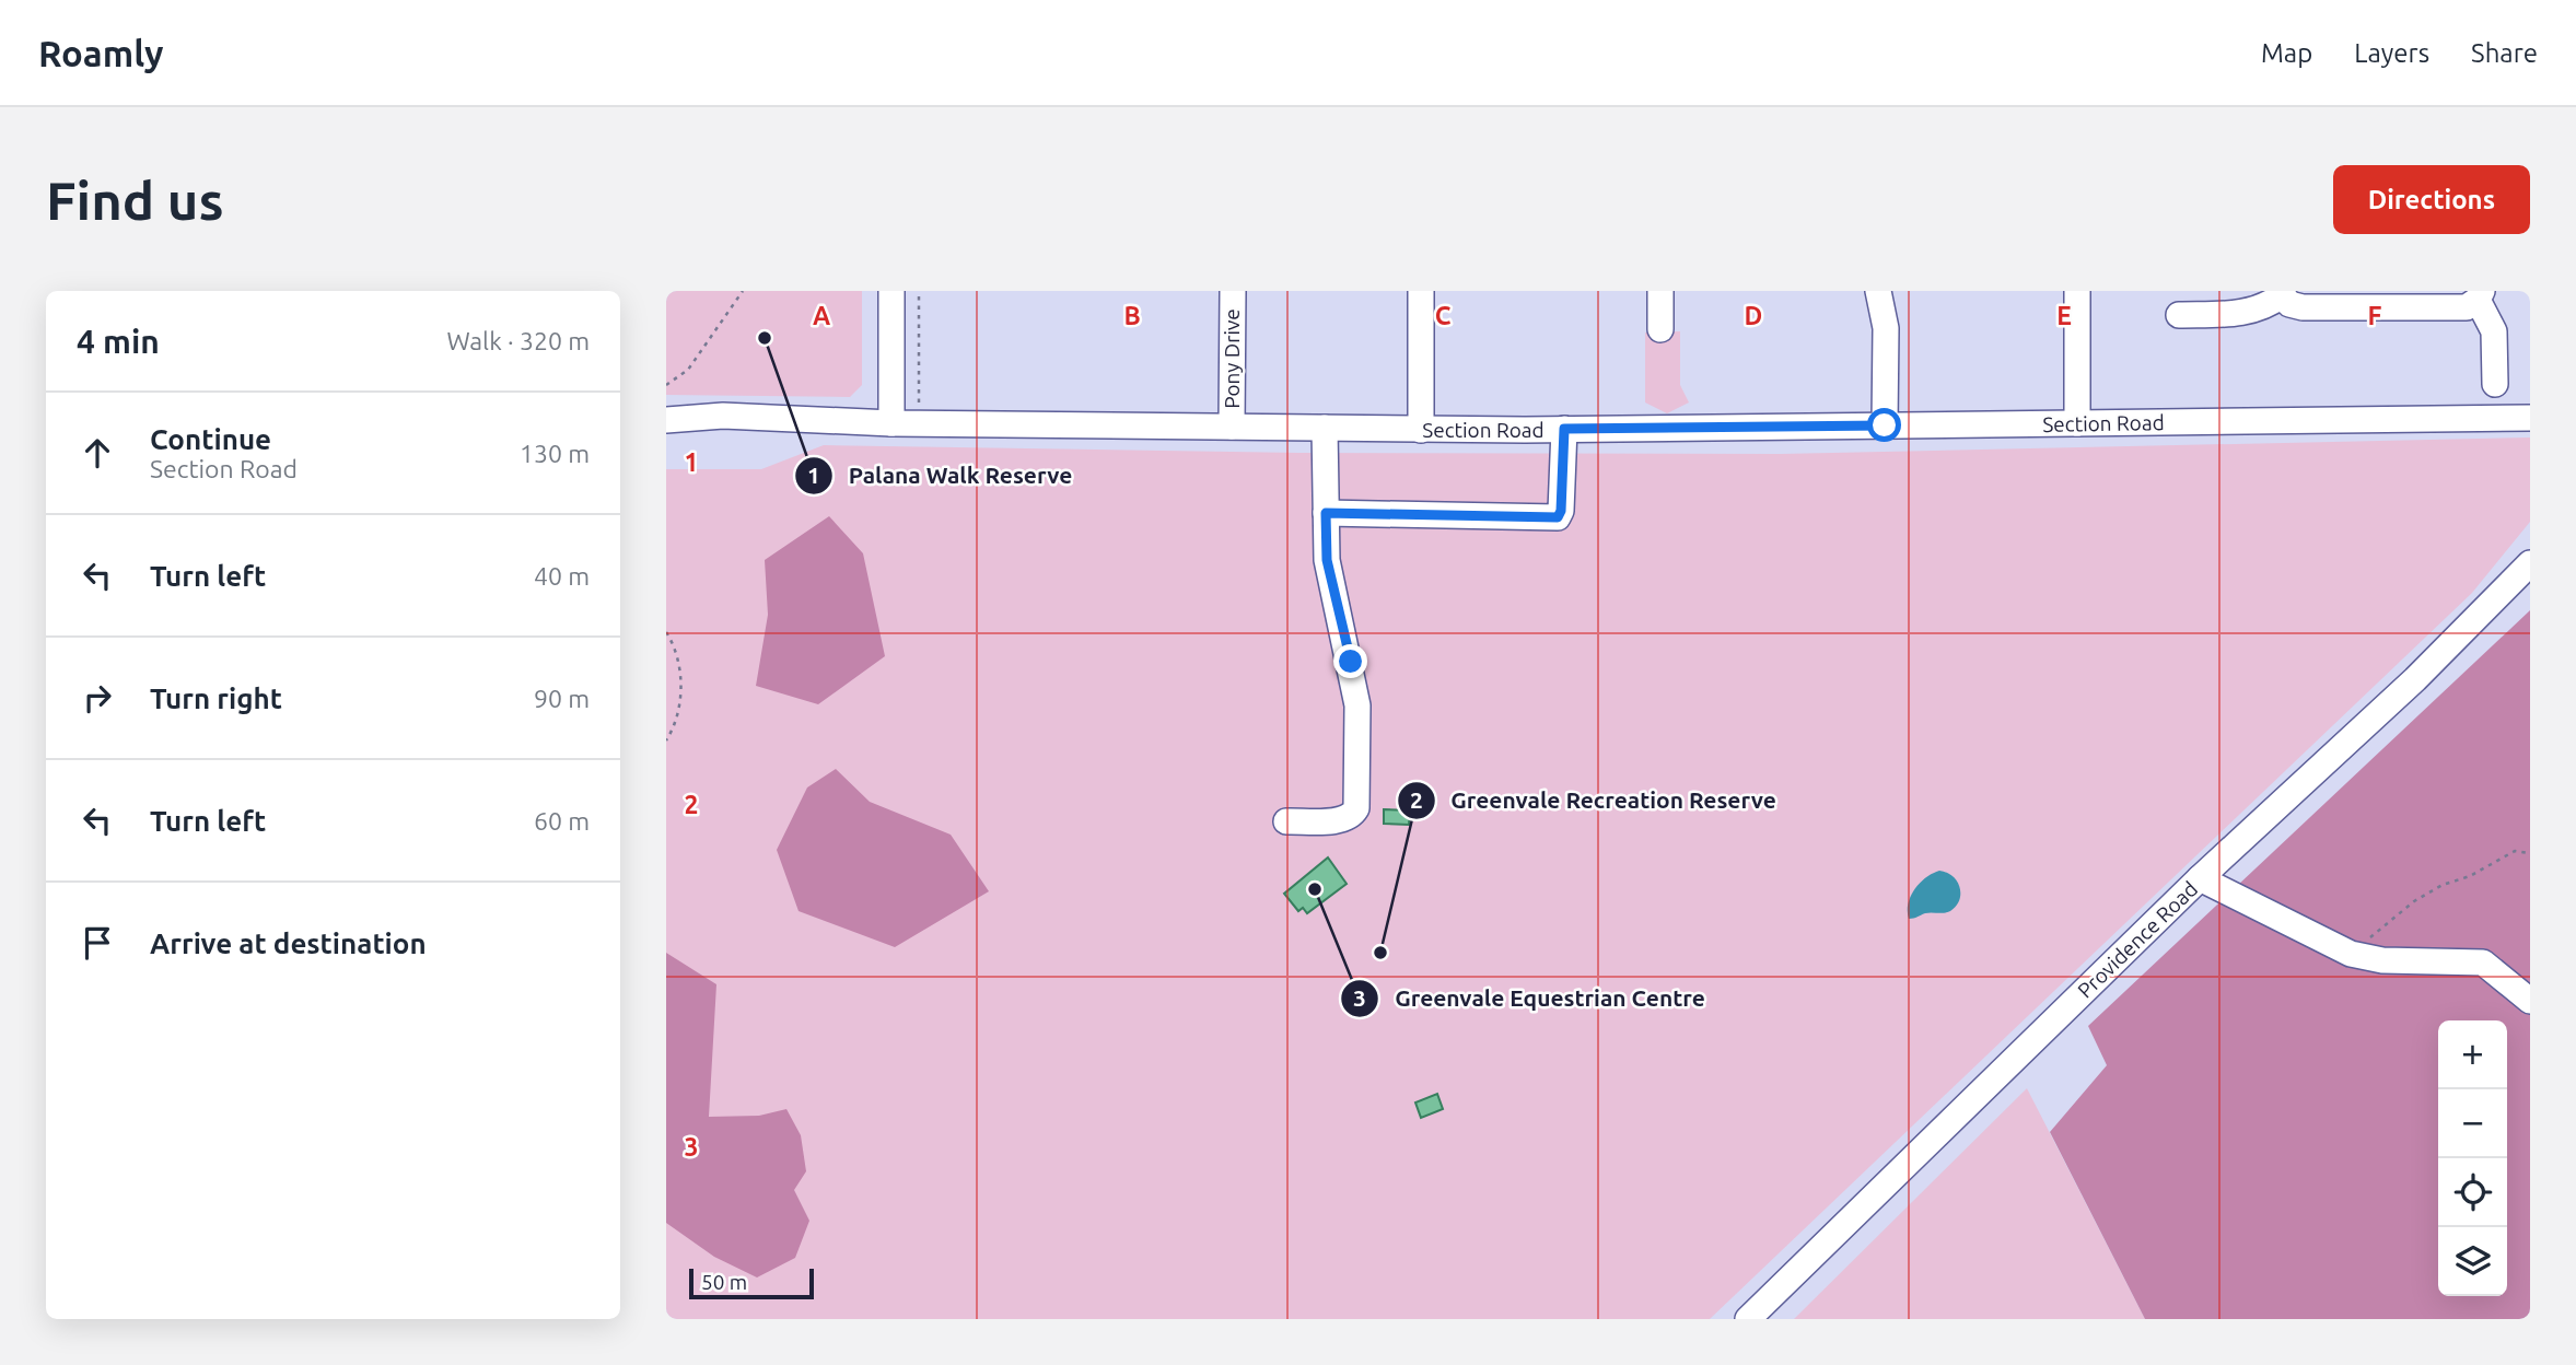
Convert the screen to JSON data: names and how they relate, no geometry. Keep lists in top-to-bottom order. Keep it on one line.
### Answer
{"streets":{"street":["Pony Drive","Section Road","Providence Road"]},"crossings":[["Pony Drive","Section Road"]],"places":["Palana Walk Reserve","Greenvale Equestrian Centre","Greenvale Recreation Reserve"],"scale_bar":"50 m","page":{"header":"Roamly","nav":["Map","Layers","Share"],"buttons":"Directions","title":"Find us","heading":["4 min","Walk · 320 m"],"list":[["Continue","Section Road","130 m"],["Turn left","40 m"],["Turn right","90 m"],["Turn left","60 m"],"Arrive at destination"],"map_buttons":["+","−"],"scale":"50 m"},"grid":{"columns":["A","B","C","D","E","F"],"rows":["1","2","3"]}}
